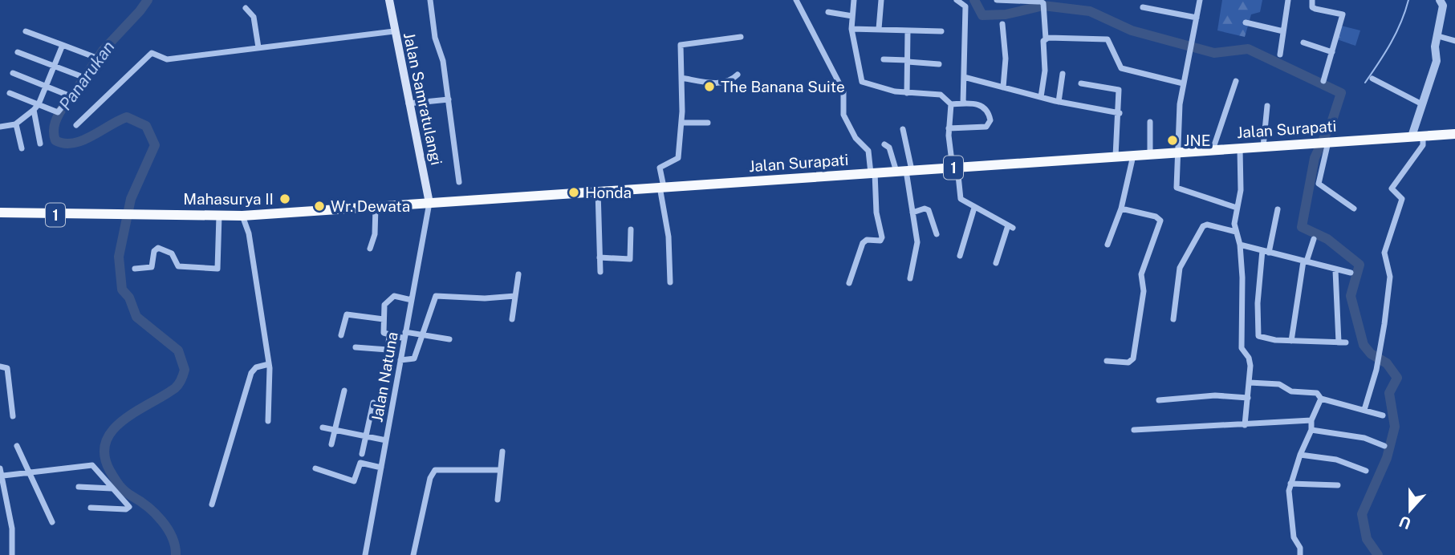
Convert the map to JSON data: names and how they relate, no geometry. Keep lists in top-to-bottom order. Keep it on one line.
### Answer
{"streets":{"highway":["Jalan Surapati","1"],"main road":["Jalan Samratulangi"],"street":["Jalan Natuna"]},"crossings":[["Jalan Samratulangi","Jalan Surapati"],["Jalan Samratulangi","Jalan Natuna"],["Jalan Surapati","Jalan Natuna"]],"water":["Panarukan"],"places":["The Banana Suite","JNE","Honda","Mahasurya II","Wr. Dewata"],"north":"bottom"}
